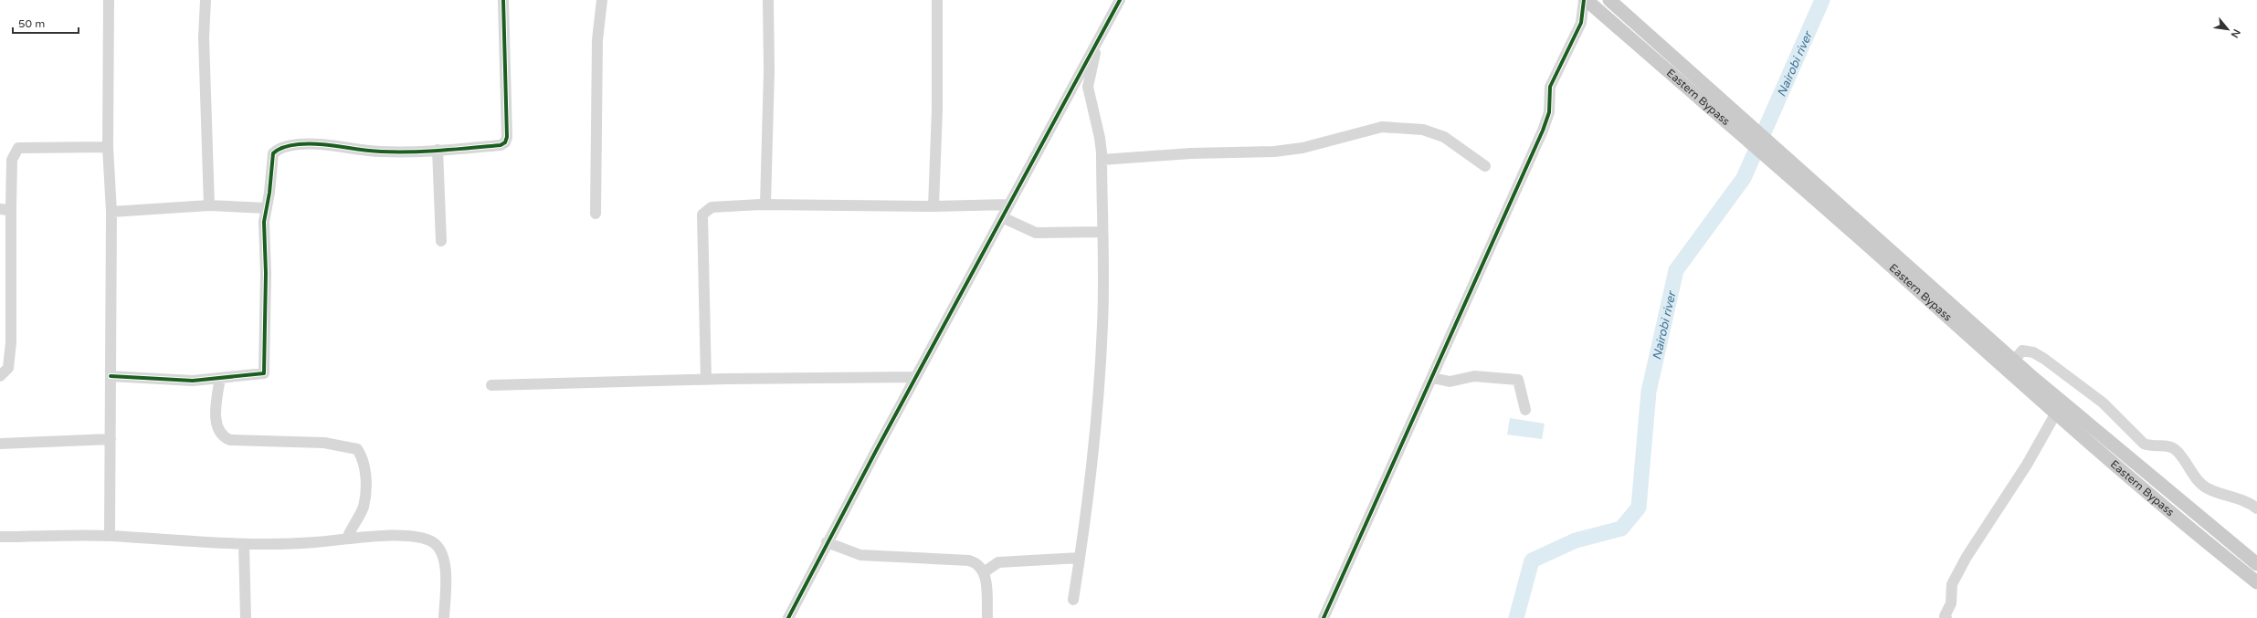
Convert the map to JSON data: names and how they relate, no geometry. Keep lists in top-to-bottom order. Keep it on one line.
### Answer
{"streets":{"main road":["Eastern Bypass"]},"water":["Nairobi river"],"scale_bar":"50 m","north":"bottom right"}
